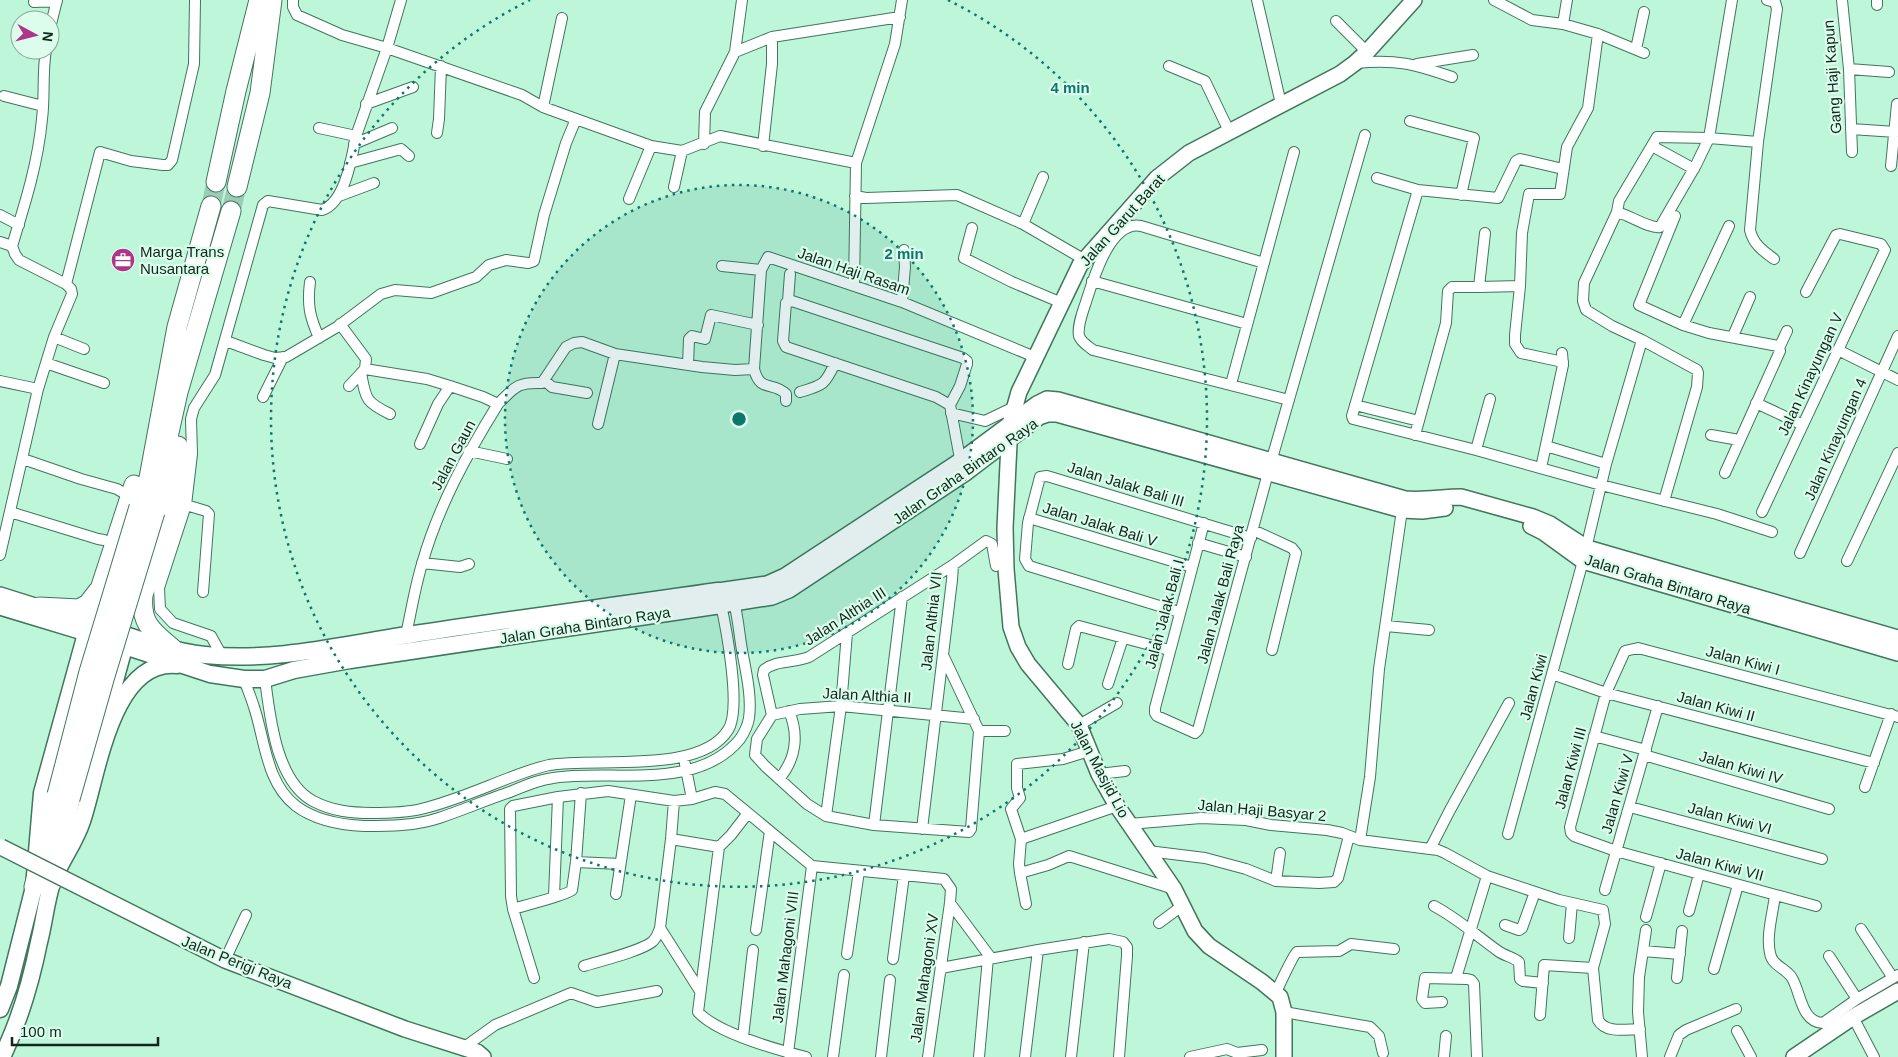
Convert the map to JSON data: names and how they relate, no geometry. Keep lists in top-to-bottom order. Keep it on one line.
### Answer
{"streets":{"main road":["Jalan Garut Barat","Jalan Graha Bintaro Raya","Jalan Masjid Lio","Jalan Perigi Raya"],"street":["Gang Haji Kapun","Jalan Haji Rasam","Jalan Kinayungan V","Jalan Kinayungan 4","Jalan Gaun","Jalan Jalak Bali III","Jalan Jalak Bali V","Jalan Jalak Bali Raya","Jalan Jalak Bali I","Jalan Althia III","Jalan Althia VII","Jalan Kiwi I","Jalan Kiwi","Jalan Althia II","Jalan Kiwi II","Jalan Kiwi IV","Jalan Kiwi III","Jalan Kiwi V","Jalan Haji Basyar 2","Jalan Kiwi VI","Jalan Kiwi VII","Jalan Mahagoni VIII","Jalan Mahagoni XV"]},"crossings":[["Jalan Garut Barat","Jalan Haji Rasam"],["Jalan Garut Barat","Jalan Graha Bintaro Raya"],["Jalan Garut Barat","Jalan Masjid Lio"],["Jalan Gaun","Jalan Graha Bintaro Raya"],["Jalan Graha Bintaro Raya","Jalan Jalak Bali Raya"],["Jalan Graha Bintaro Raya","Jalan Kiwi"],["Jalan Graha Bintaro Raya","Jalan Masjid Lio"],["Jalan Jalak Bali III","Jalan Jalak Bali V"],["Jalan Jalak Bali III","Jalan Jalak Bali Raya"],["Jalan Jalak Bali III","Jalan Jalak Bali I"],["Jalan Jalak Bali V","Jalan Jalak Bali I"],["Jalan Jalak Bali Raya","Jalan Jalak Bali I"],["Jalan Althia III","Jalan Althia VII"],["Jalan Althia III","Jalan Althia II"],["Jalan Althia VII","Jalan Althia II"],["Jalan Kiwi I","Jalan Kiwi II"],["Jalan Kiwi I","Jalan Kiwi III"],["Jalan Kiwi","Jalan Kiwi II"],["Jalan Kiwi II","Jalan Kiwi III"],["Jalan Kiwi II","Jalan Kiwi V"],["Jalan Kiwi IV","Jalan Kiwi III"],["Jalan Kiwi IV","Jalan Kiwi V"],["Jalan Kiwi III","Jalan Kiwi V"],["Jalan Kiwi III","Jalan Kiwi VII"],["Jalan Masjid Lio","Jalan Haji Basyar 2"],["Jalan Kiwi V","Jalan Kiwi VI"],["Jalan Kiwi V","Jalan Kiwi VII"]],"places":{"office":["Marga Trans Nusantara"]},"scale_bar":"100 m","north":"right","rings":["4 min","2 min"]}
